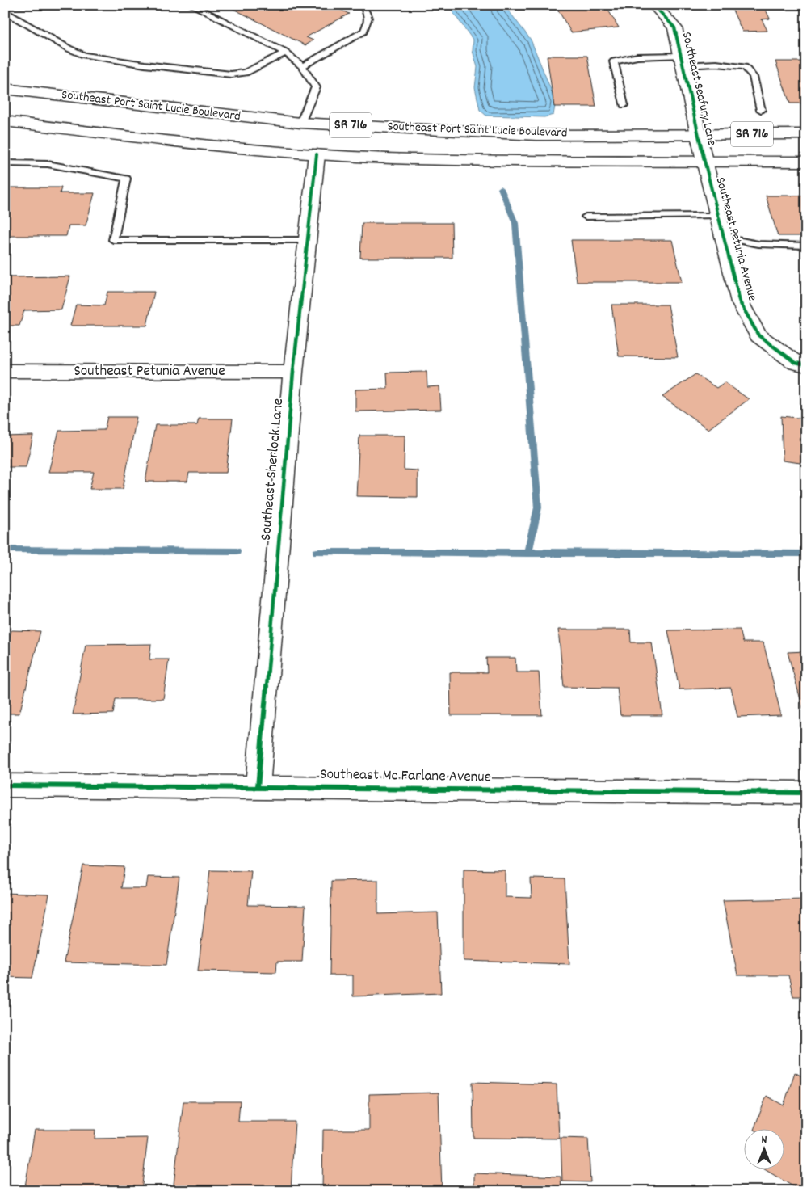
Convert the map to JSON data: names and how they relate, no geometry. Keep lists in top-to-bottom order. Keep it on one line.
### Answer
{"streets":{"main road":["Southeast Seafury Lane","Southeast Port Saint Lucie Boulevard","SR 716","Southeast Petunia Avenue","Southeast Sherlock Lane","Southeast Mc Farlane Avenue"]},"crossings":[["Southeast Seafury Lane","Southeast Port Saint Lucie Boulevard"],["Southeast Seafury Lane","Southeast Petunia Avenue"],["Southeast Port Saint Lucie Boulevard","Southeast Petunia Avenue"],["Southeast Port Saint Lucie Boulevard","Southeast Sherlock Lane"],["Southeast Petunia Avenue","Southeast Sherlock Lane"],["Southeast Sherlock Lane","Southeast Mc Farlane Avenue"]],"north":"top"}
